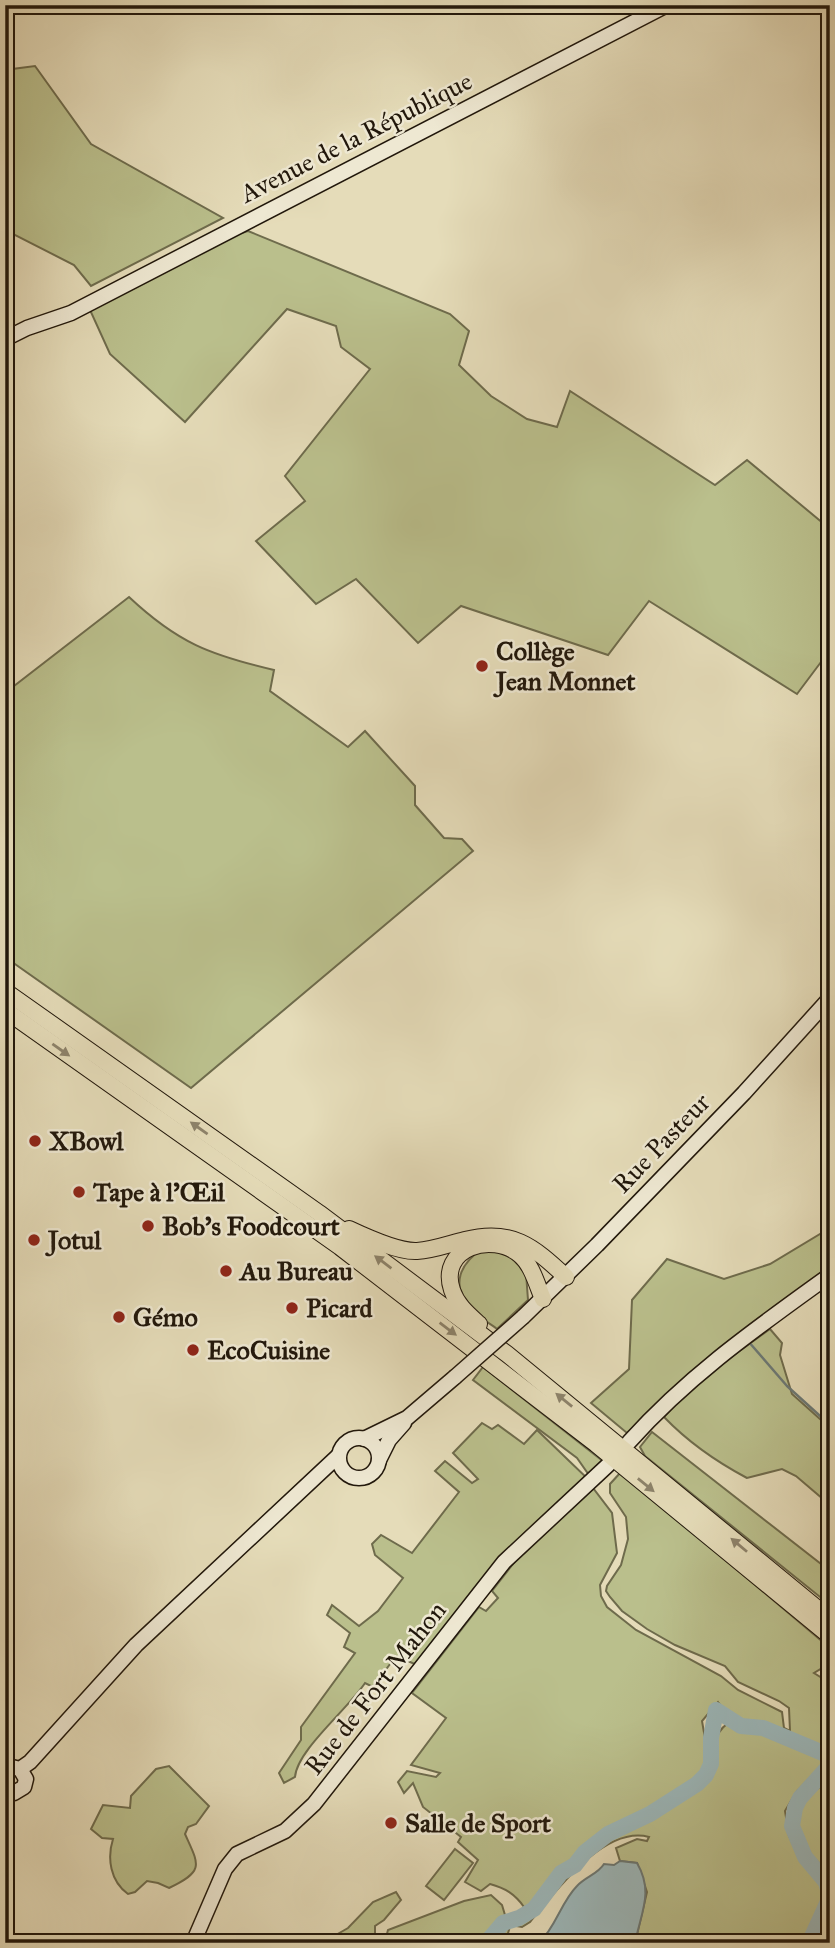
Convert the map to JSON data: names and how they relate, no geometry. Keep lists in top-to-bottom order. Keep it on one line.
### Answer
{"streets":{"street":["Avenue de la République","Rue Pasteur","Rue de Fort Mahon"]},"places":["Collège Jean Monnet","XBowl","Tape à l'Œil","Bob's Foodcourt","Jotul","Au Bureau","Picard","Gémo","EcoCuisine","Salle de Sport"]}
